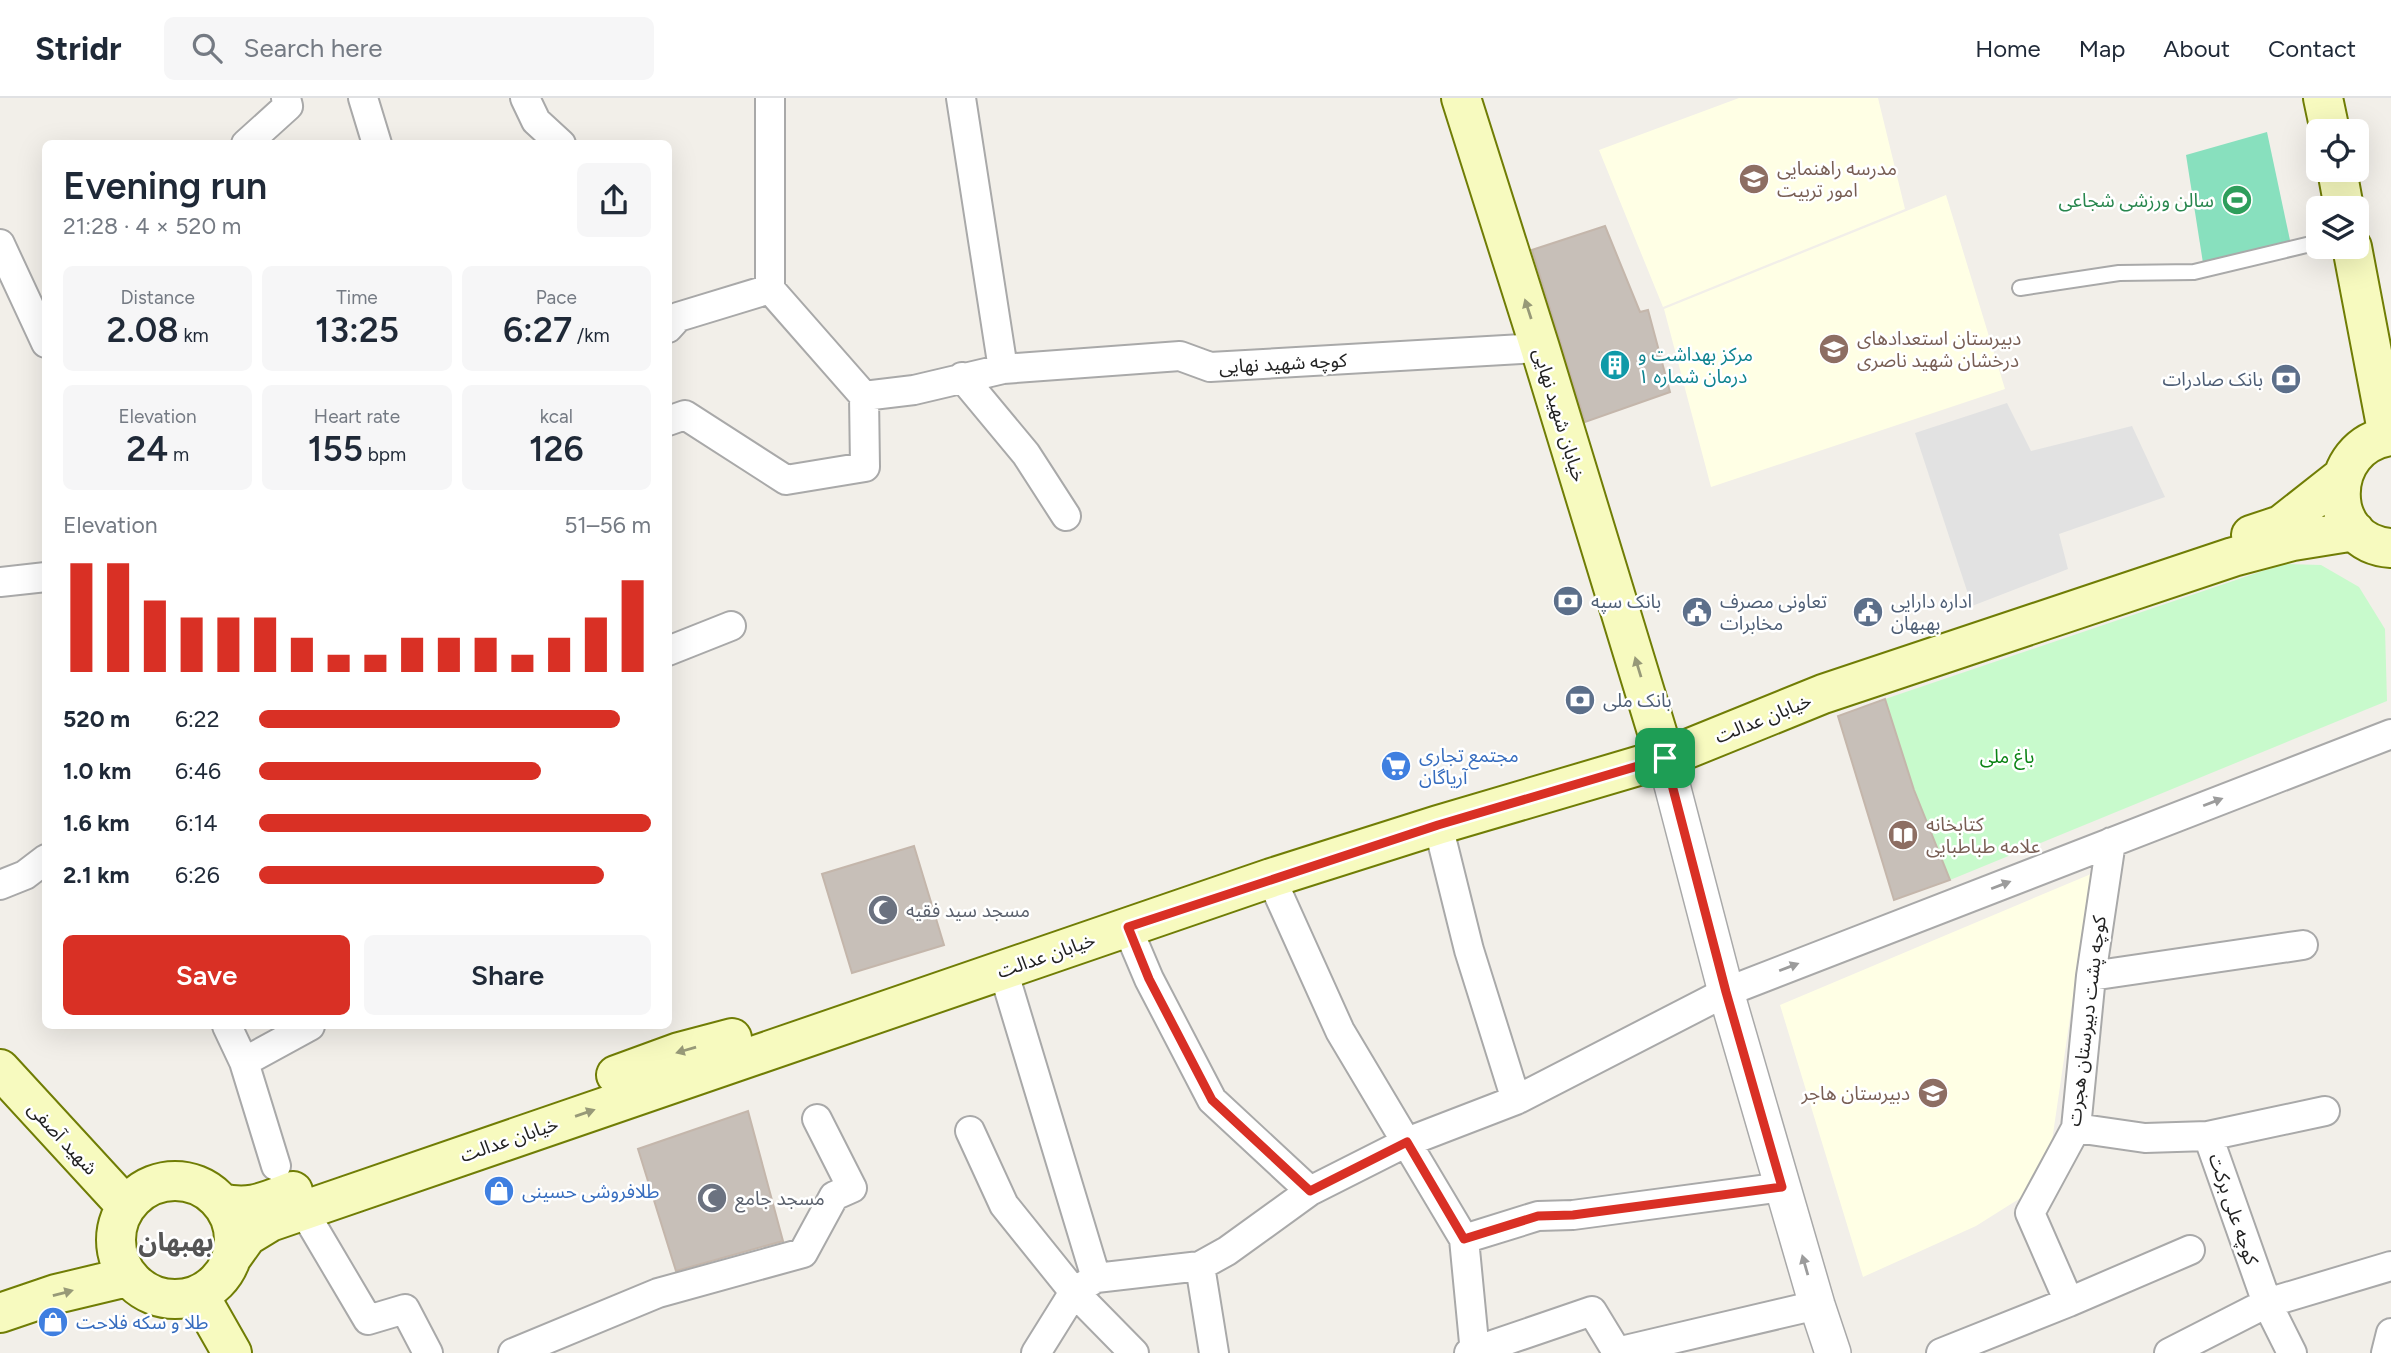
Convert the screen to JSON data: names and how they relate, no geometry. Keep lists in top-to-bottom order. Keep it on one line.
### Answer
{"streets":{"main road":["خیابان شهید نهایی","خیابان عدالت","شهید آصفی"],"street":["کوچه شهید نهایی","کوچه پشت دبیرستان هجرت","کوچه علی برکت"]},"crossings":[["کوچه شهید نهایی","خیابان شهید نهایی"],["خیابان شهید نهایی","خیابان عدالت"],["خیابان عدالت","شهید آصفی"]],"one_way":["خیابان شهید نهایی"],"districts":["بهبهان"],"parks":["باغ ملی"],"places":{"school or university":["مدرسه راهنمایی امور تربیت","دبیرستان استعدادهای درخشان شهید ناصری","دبیرستان هاجر"],"sports":["سالن ورزشی شجاعی"],"building":["مرکز بهداشت و درمان شماره ۱"],"bank":["بانک صادرات","بانک سپه","بانک ملی"],"public building":["تعاونی مصرف مخابرات","اداره دارایی بهبهان"],"supermarket":["مجتمع تجاری آریاگان"],"library":["کتابخانه علامه طباطبایی"],"mosque":["مسجد سید فقیه","مسجد جامع"],"shop":["طلافروشی حسینی","طلا و سکه فلاحت"]},"page":{"header":"Stridr","search":"Search here","nav":["Home","Map","About","Contact"],"heading":["Evening run","21:28 · 4 × 520 m"],"stats":[["Distance","2.08 km"],["Time","13:25"],["Pace","6:27 /km"],["Elevation","24 m"],["Heart rate","155 bpm"],["kcal","126"]],"chart":["Elevation","51–56 m"],"list":[{"name":"520 m","note":"6:22"},{"name":"1.0 km","note":"6:46"},{"name":"1.6 km","note":"6:14"},{"name":"2.1 km","note":"6:26"}],"buttons":["Save","Share"]}}
